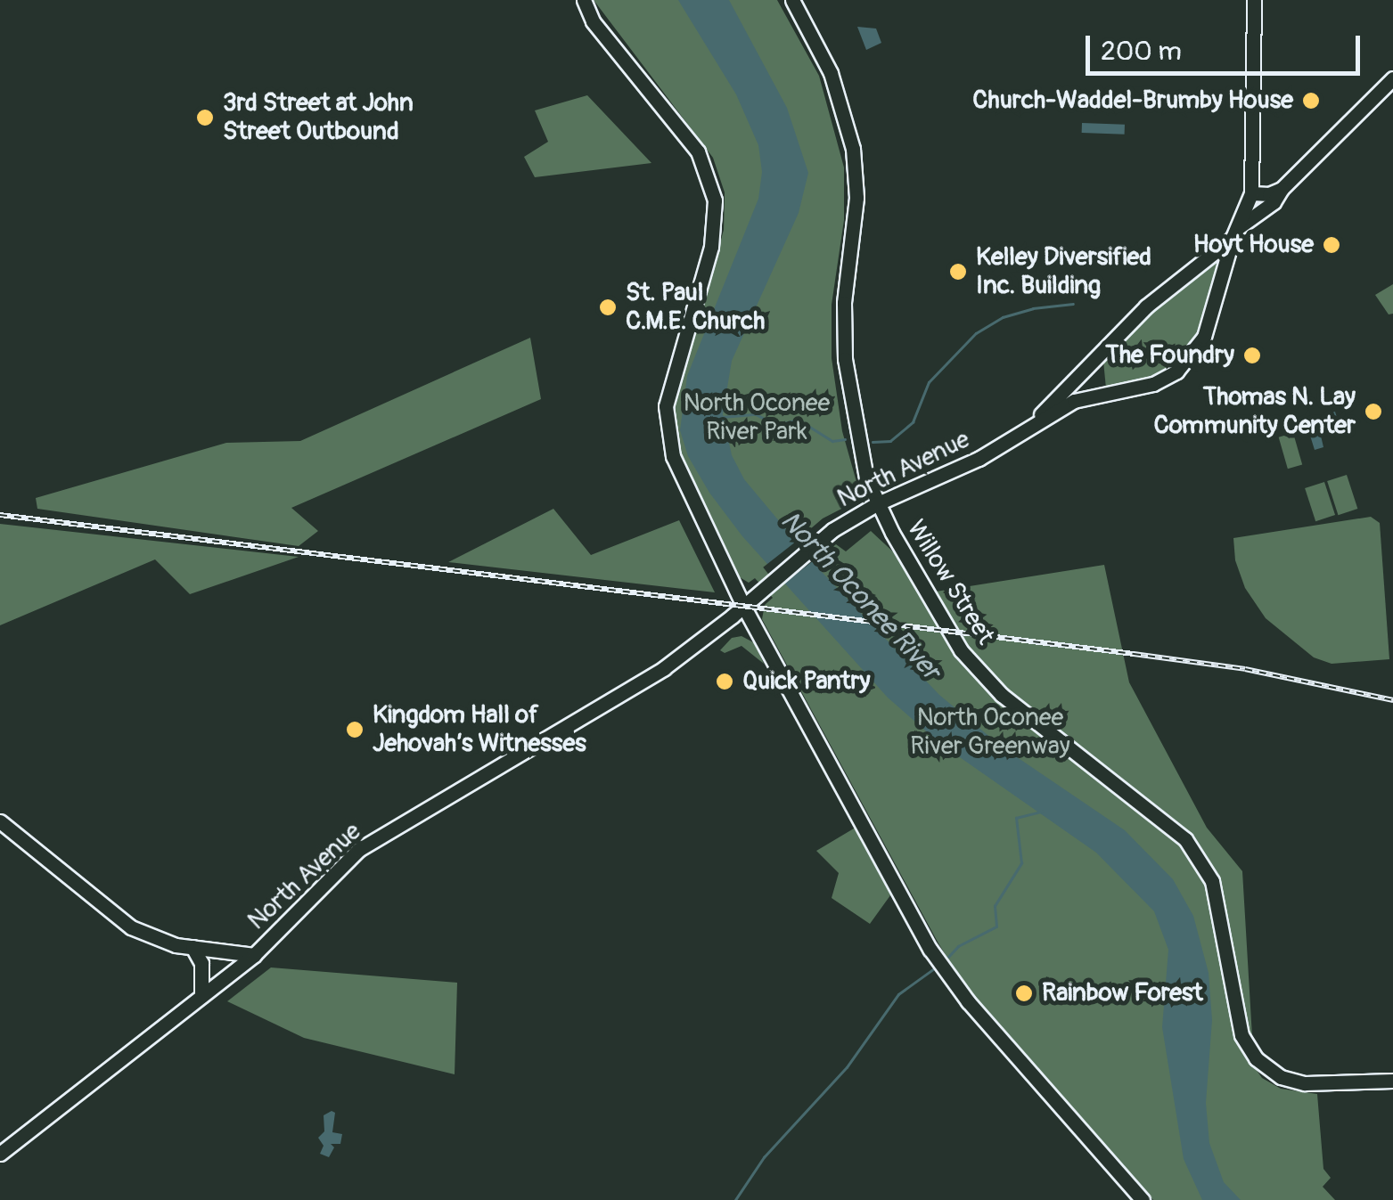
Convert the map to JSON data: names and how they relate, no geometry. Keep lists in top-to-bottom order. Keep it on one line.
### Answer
{"streets":{"main road":["North Avenue","Willow Street"]},"crossings":[["North Avenue","Willow Street"]],"water":["North Oconee River"],"parks":["North Oconee River Park","North Oconee River Greenway"],"places":["Church-Waddel-Brumby House","3rd Street at John Street Outbound","Hoyt House","Kelley Diversified Inc. Building","St. Paul C.M.E. Church","The Foundry","Thomas N. Lay Community Center","Quick Pantry","Kingdom Hall of Jehovah’s Witnesses","Rainbow Forest"],"scale_bar":"200 m"}
